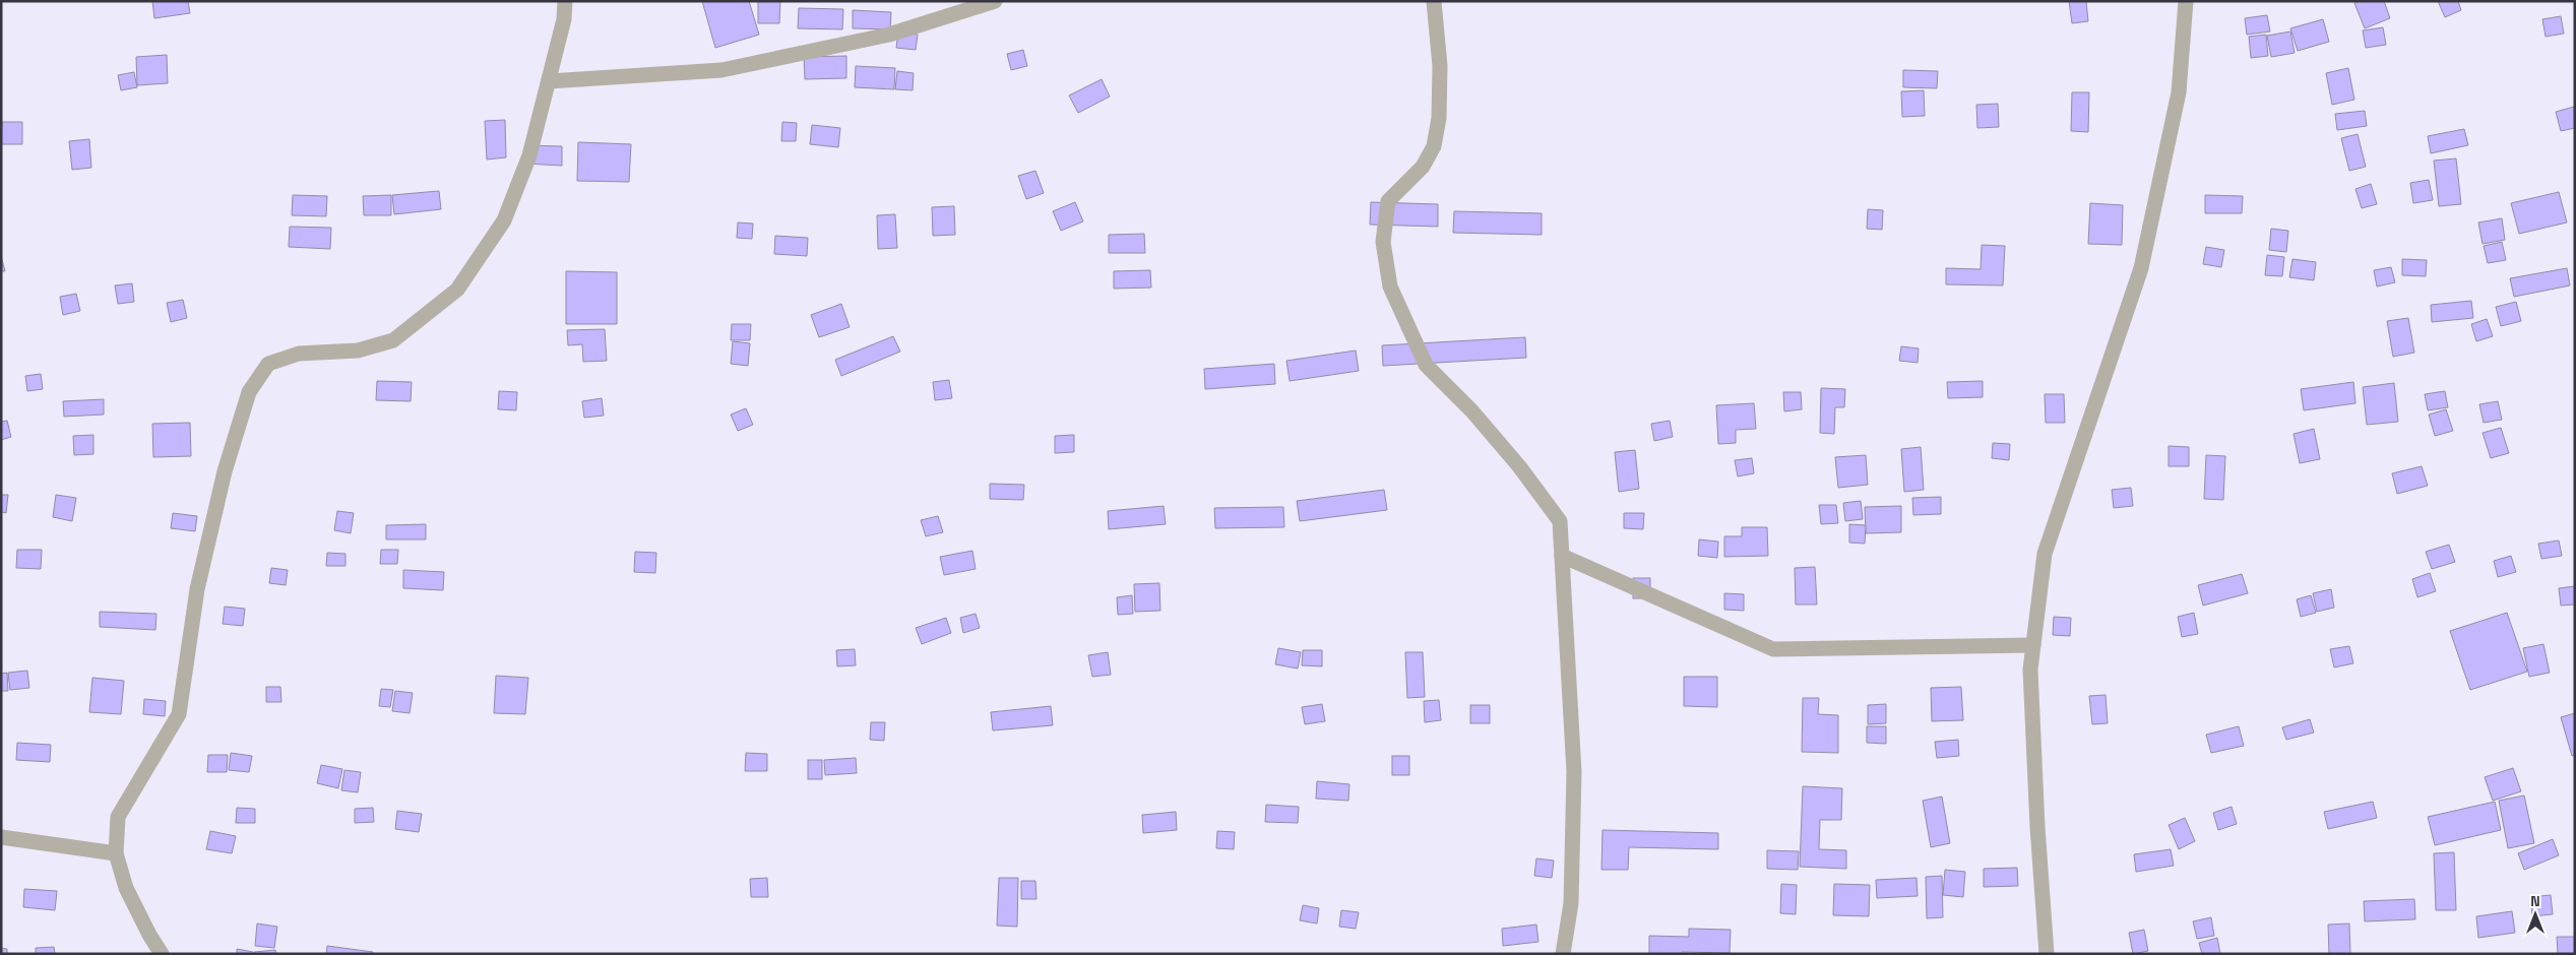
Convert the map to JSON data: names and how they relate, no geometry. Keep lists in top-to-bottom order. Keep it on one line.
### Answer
{"north":"top"}
